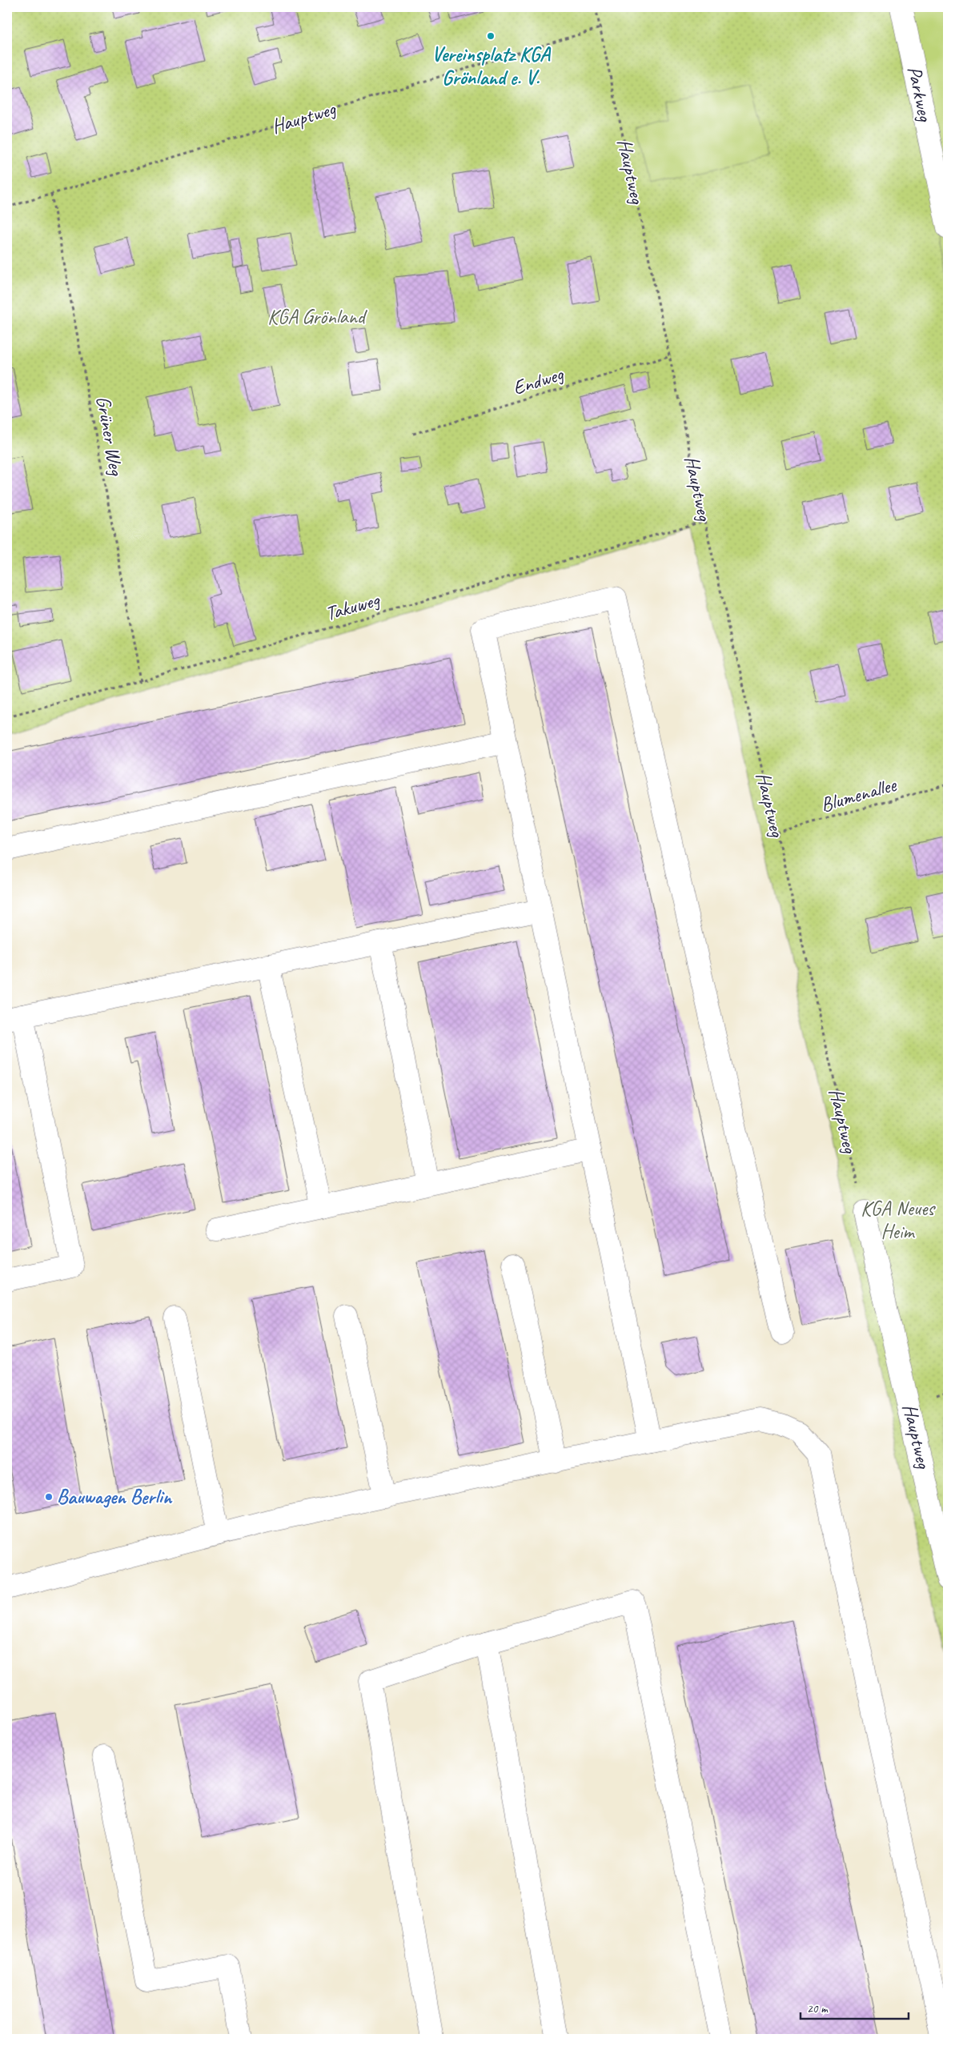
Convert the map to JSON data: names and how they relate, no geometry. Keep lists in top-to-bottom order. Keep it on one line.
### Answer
{"streets":{"lane":["Parkweg","Hauptweg"],"path":["Endweg","Grüner Weg","Takuweg","Blumenallee"]},"crossings":[["Hauptweg","Endweg"],["Hauptweg","Grüner Weg"],["Hauptweg","Takuweg"],["Hauptweg","Blumenallee"],["Grüner Weg","Takuweg"]],"parks":["KGA Grönland","KGA Neues Heim"],"places":["Vereinsplatz KGA Grönland e. V.","Bauwagen Berlin"],"scale_bar":"20 m"}
